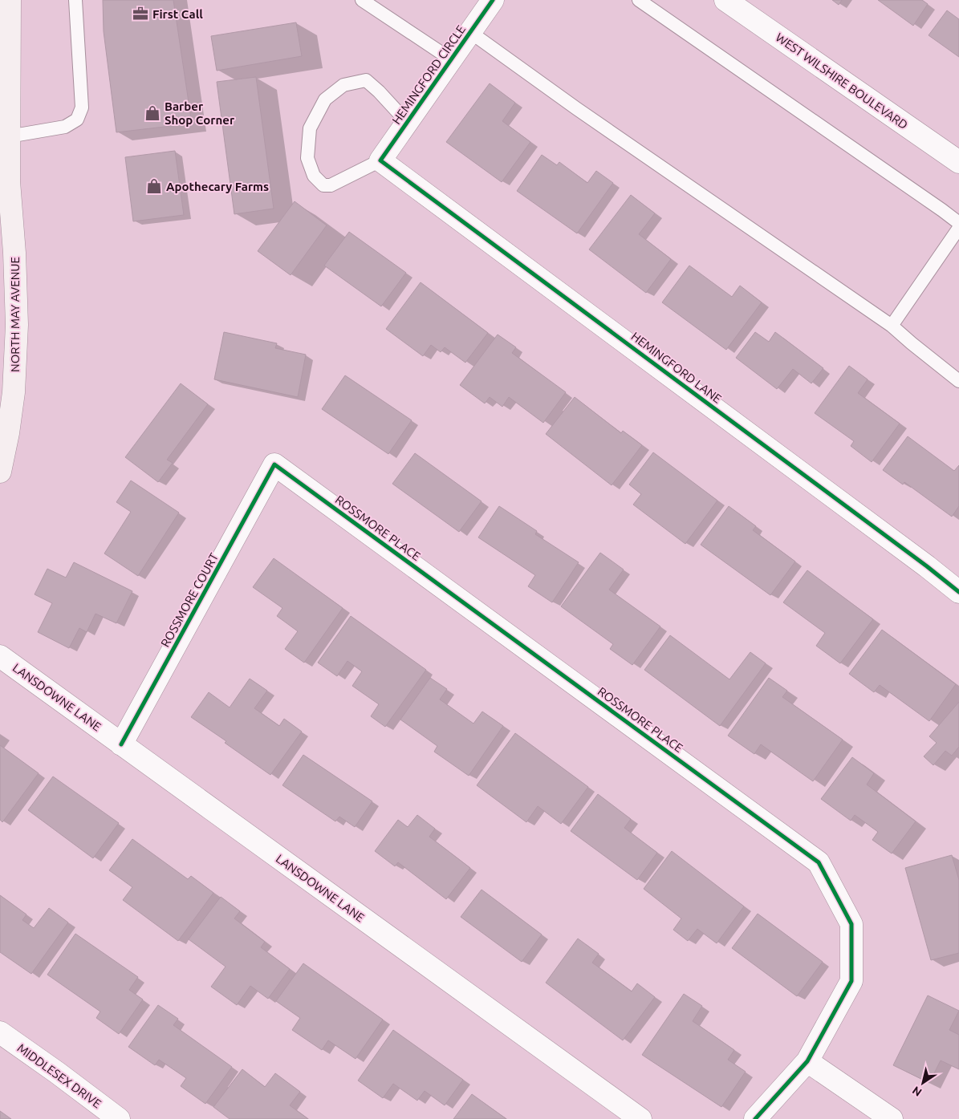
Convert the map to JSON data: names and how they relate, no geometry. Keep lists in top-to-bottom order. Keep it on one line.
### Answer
{"streets":{"main road":["NORTH MAY AVENUE"],"street":["HEMINGFORD CIRCLE","WEST WILSHIRE BOULEVARD","HEMINGFORD LANE","ROSSMORE PLACE","ROSSMORE COURT","LANSDOWNE LANE","MIDDLESEX DRIVE"]},"crossings":[["HEMINGFORD CIRCLE","HEMINGFORD LANE"],["ROSSMORE PLACE","ROSSMORE COURT"],["ROSSMORE COURT","LANSDOWNE LANE"]],"places":{"office":["First Call"],"shop":["Barber Shop Corner","Apothecary Farms"]},"north":"bottom left"}
